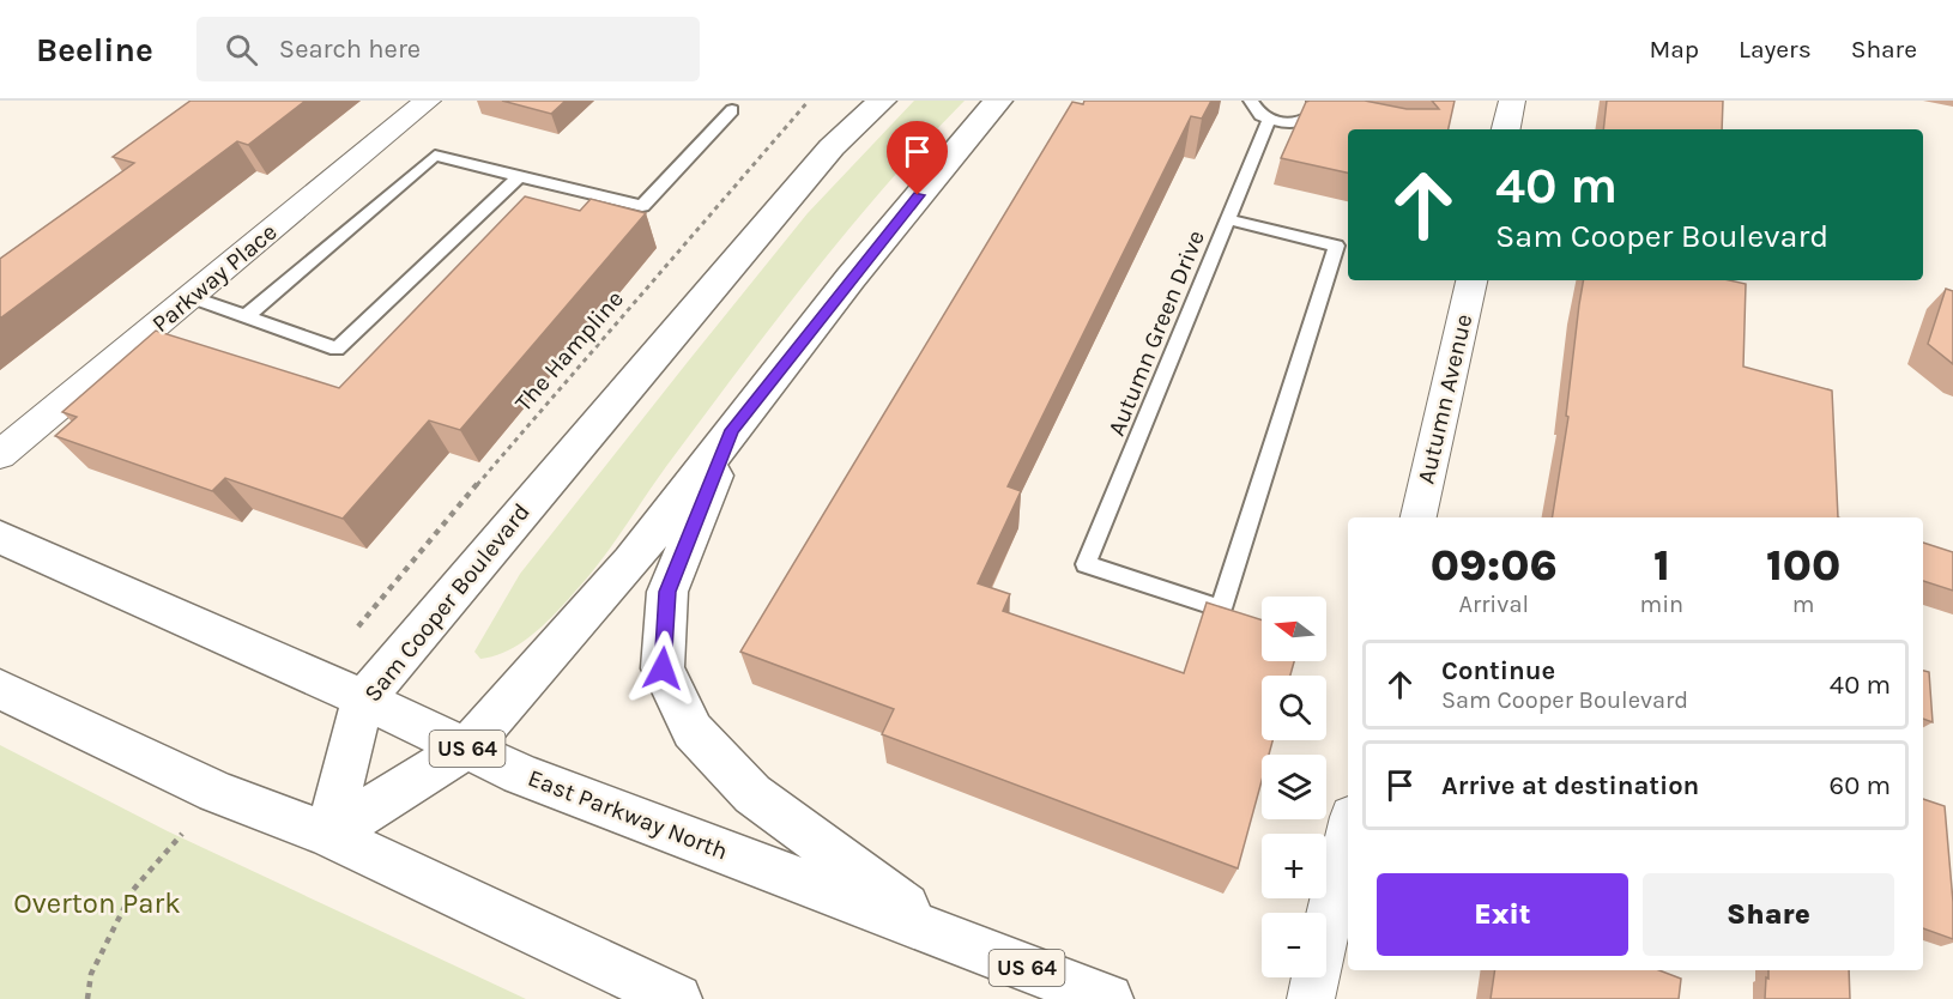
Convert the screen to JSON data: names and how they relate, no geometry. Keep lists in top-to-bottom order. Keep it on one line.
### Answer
{"streets":{"main road":["Sam Cooper Boulevard","US 64","East Parkway North"],"street":["Parkway Place","Autumn Avenue"],"lane":["Autumn Green Drive"],"path":["The Hampline"]},"crossings":[["Sam Cooper Boulevard","East Parkway North"]],"parks":["Overton Park"],"north":"left","page":{"header":"Beeline","search":"Search here","nav":["Map","Layers","Share"],"turn":["40 m","Sam Cooper Boulevard"],"eta":["09:06","Arrival","1","min","100","m"],"map_buttons":["+","−"],"list":[{"name":"Continue","note":"Sam Cooper Boulevard","value":"40 m"},{"name":"Arrive at destination","value":"60 m"}],"buttons":["Exit","Share"]}}
